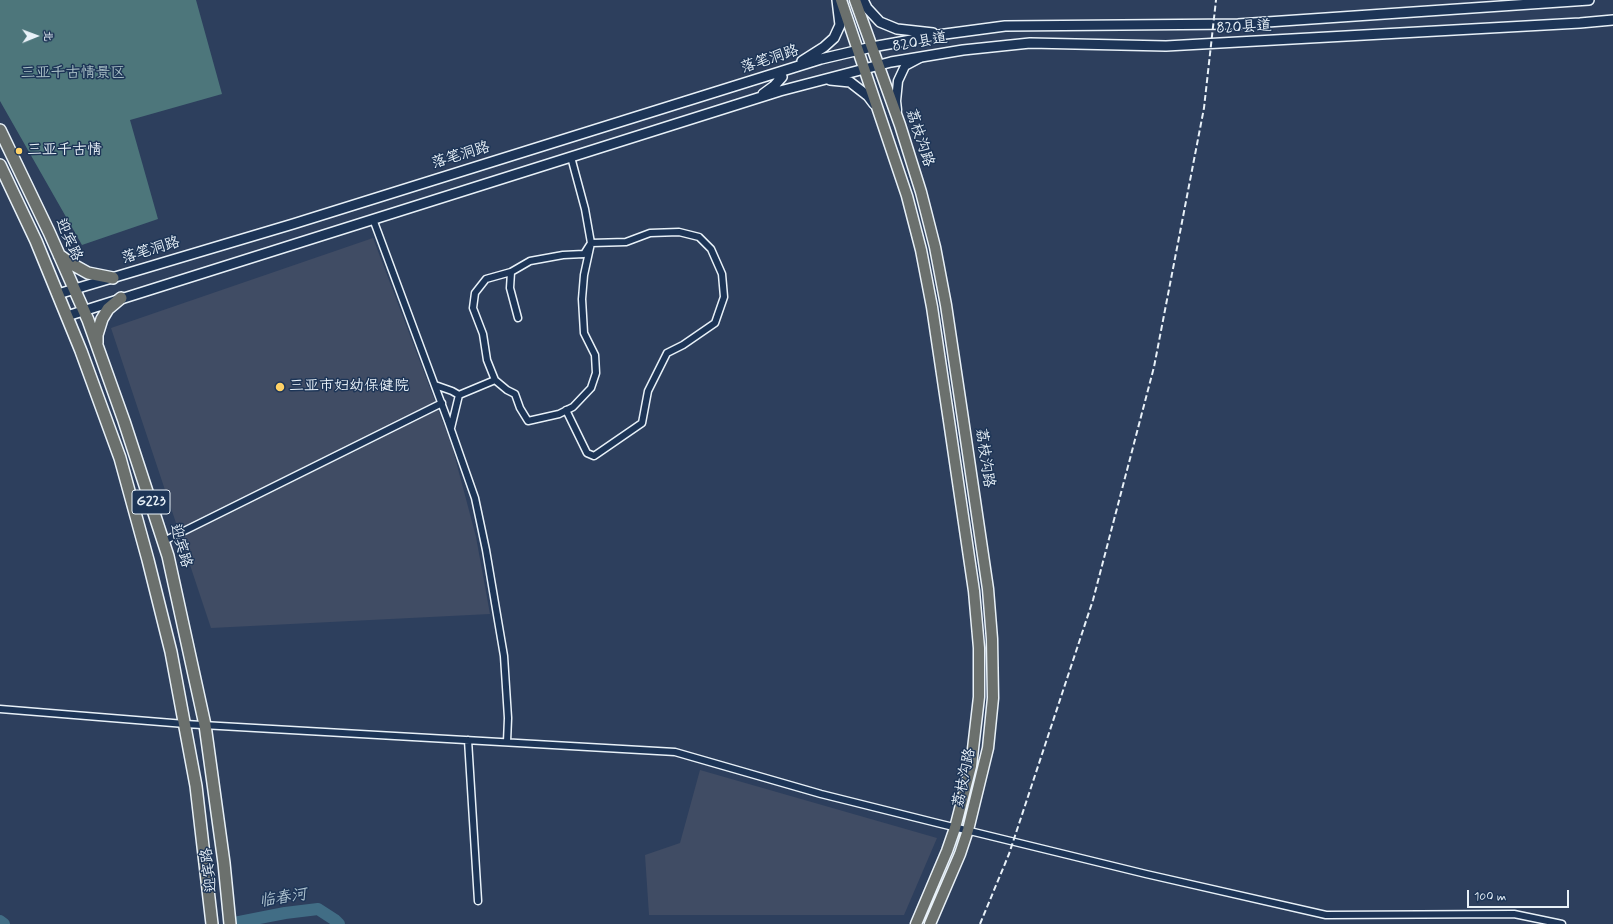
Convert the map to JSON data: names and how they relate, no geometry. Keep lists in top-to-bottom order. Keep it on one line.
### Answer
{"streets":{"highway":["迎宾路","G223"],"main road":["820县道","落笔洞路","荔枝沟路"]},"crossings":[["820县道","落笔洞路"],["820县道","荔枝沟路"],["落笔洞路","荔枝沟路"],["落笔洞路","迎宾路"]],"water":["临春河"],"parks":["三亚千古情景区"],"places":["三亚千古情","三亚市妇幼保健院"],"scale_bar":"100 m","north":"right"}
